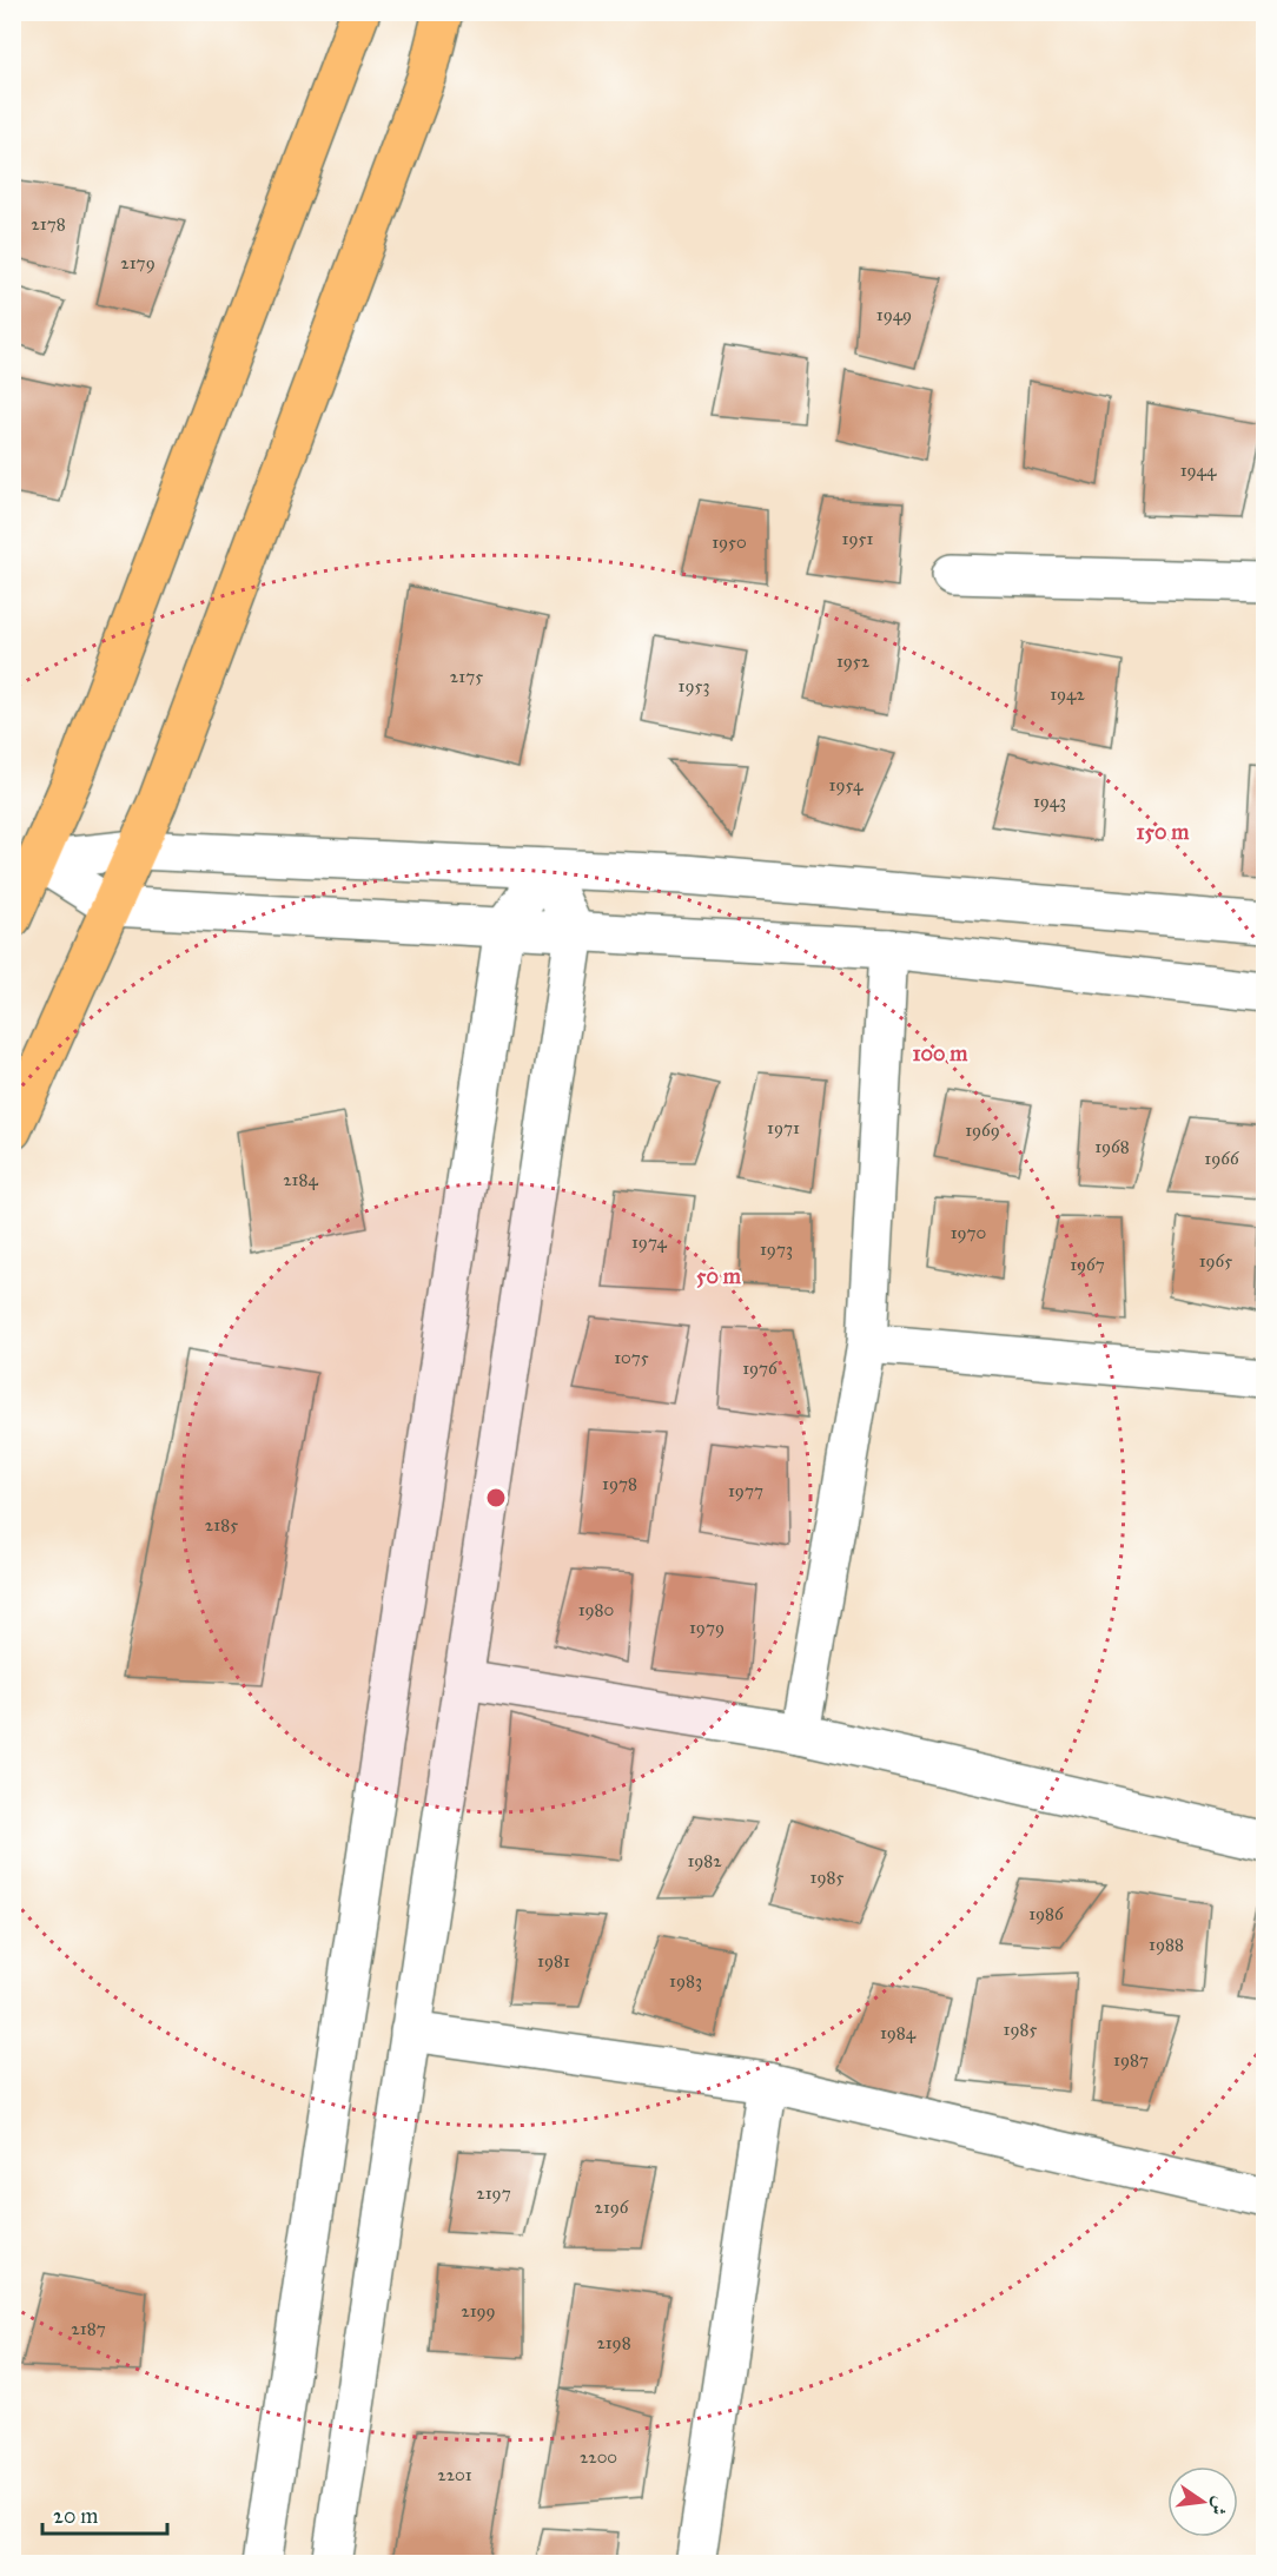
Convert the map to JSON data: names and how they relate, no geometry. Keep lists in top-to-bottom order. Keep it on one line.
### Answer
{"house_numbers":["2178","2179","1949","1944","1951","1950","1952","2175","1953","1942","1954","1943","1971","1969","1968","1966","2184","1970","1974","1973","1965","1967","1075","1976","1978","1977","2185","1980","1979","1982","1985","1986","1988","1981","1983","1985","1984","1987","2197","2196","2199","2187","2198","2200","2201"],"scale_bar":"20 m","north":"right","rings":["150 m","100 m","50 m"]}
